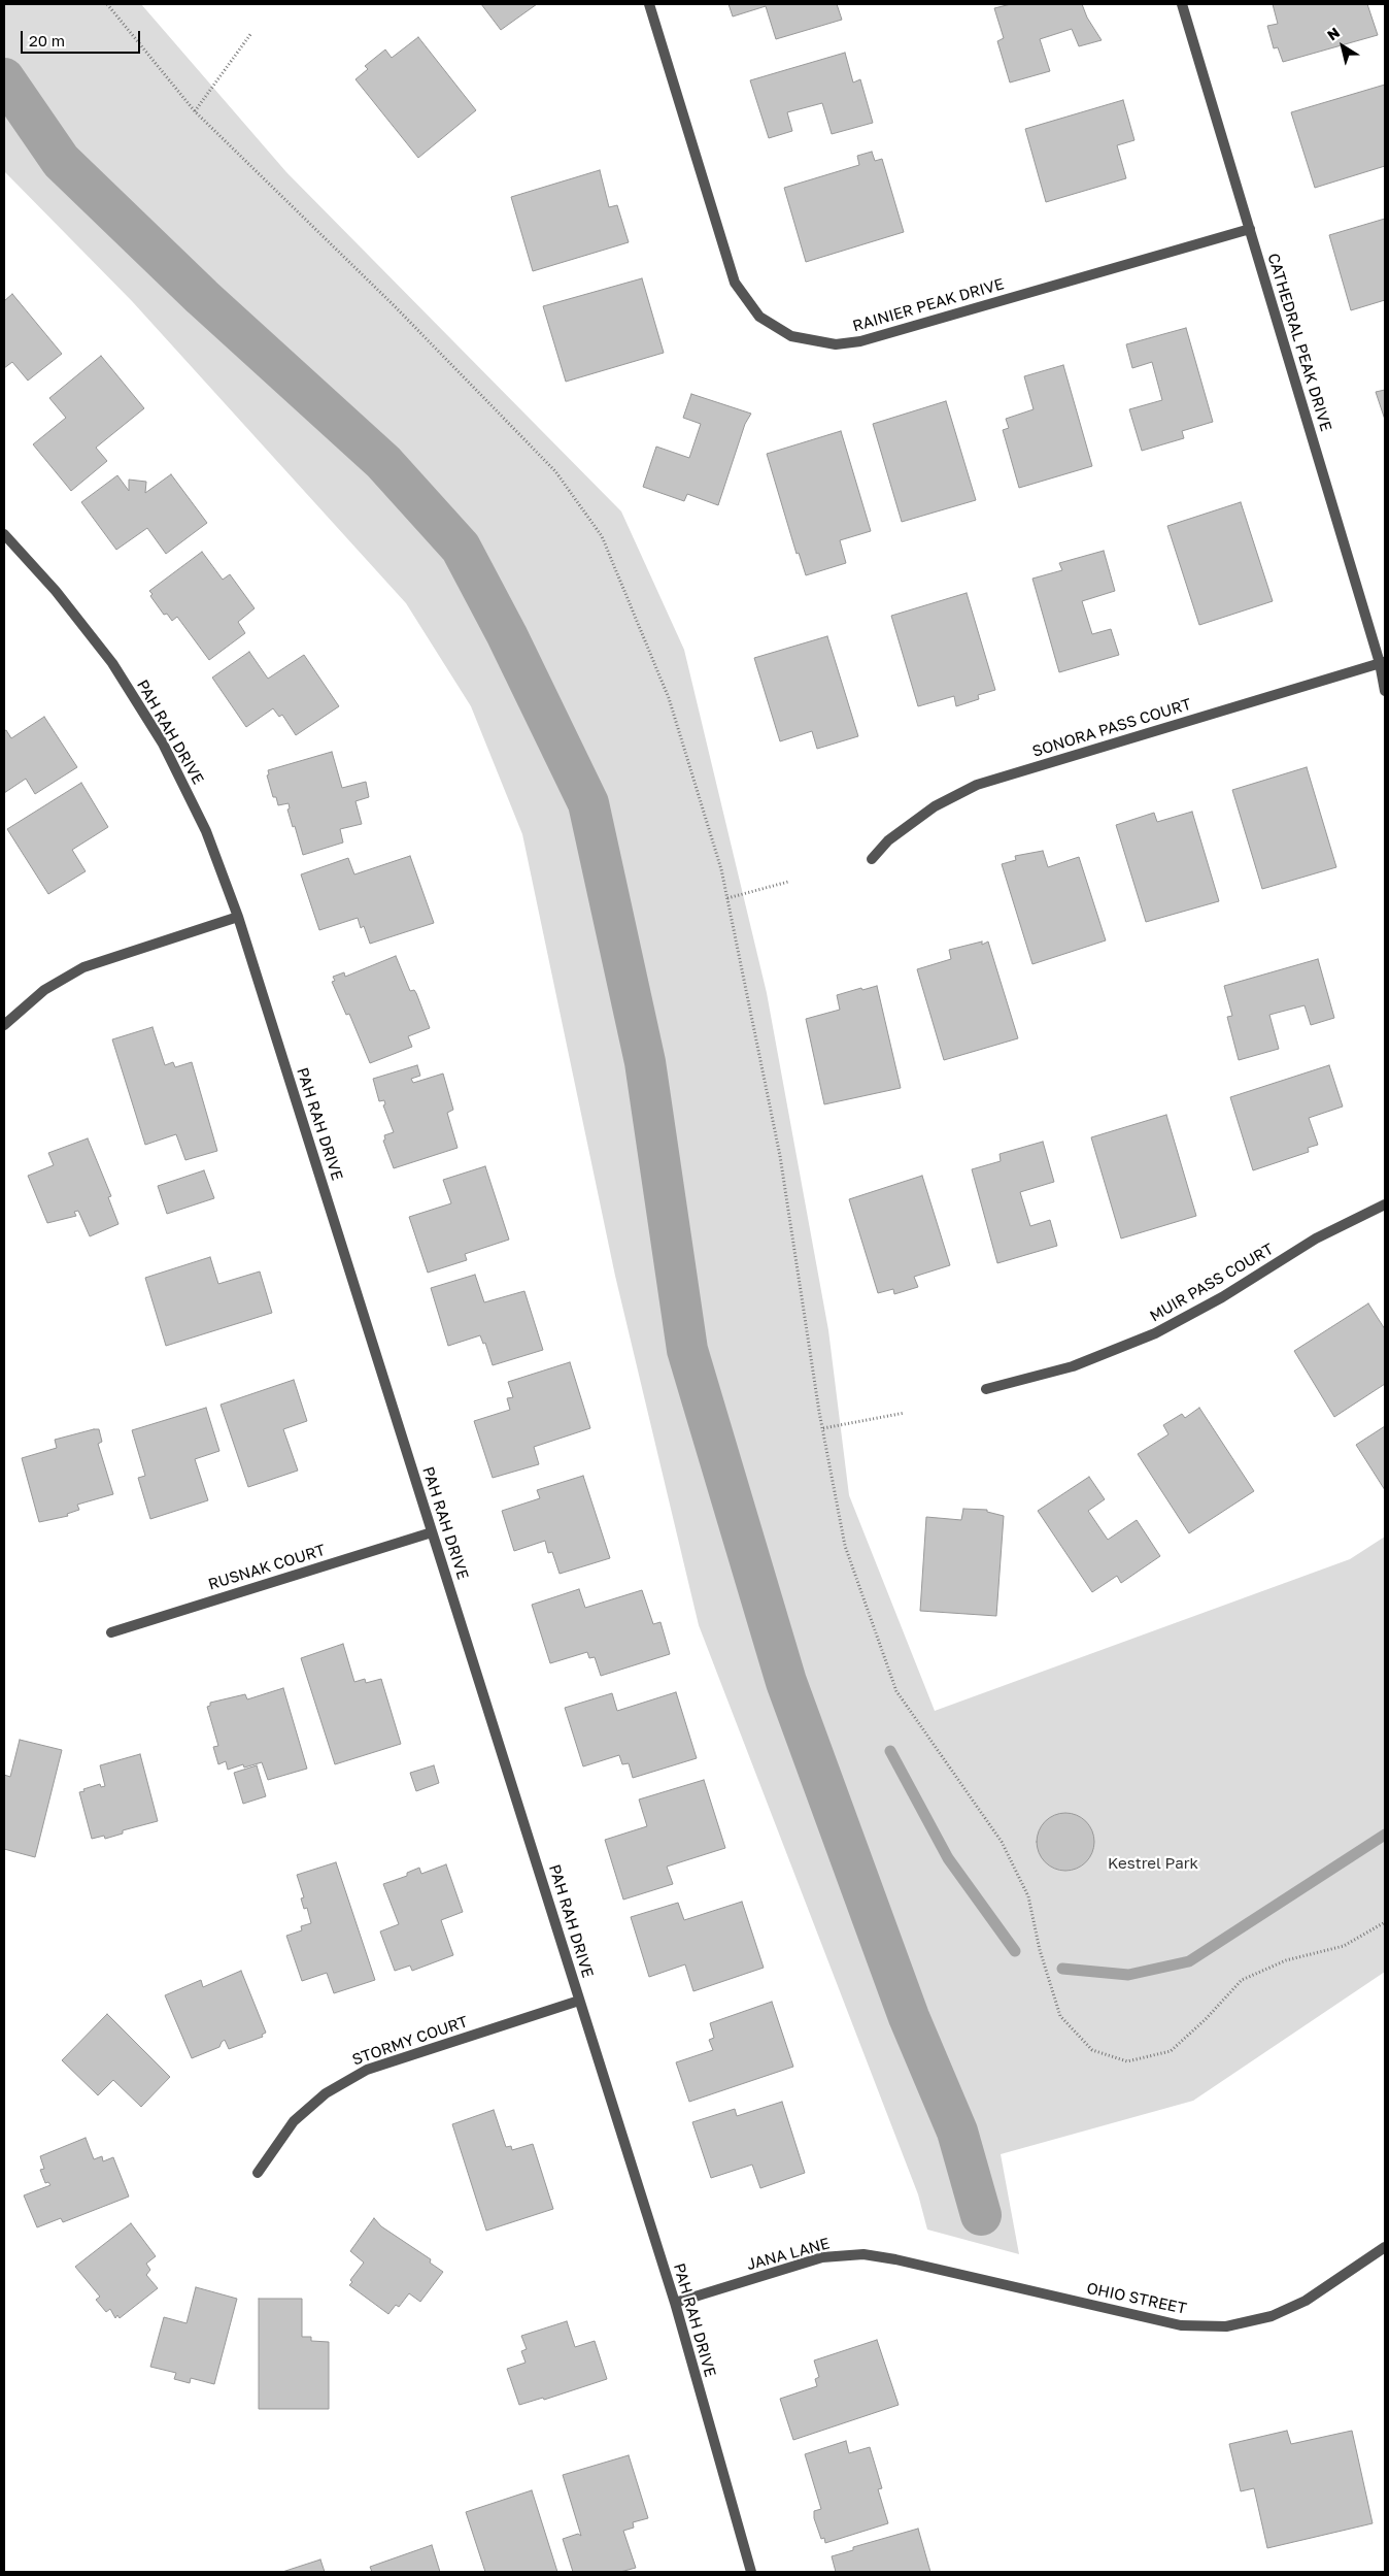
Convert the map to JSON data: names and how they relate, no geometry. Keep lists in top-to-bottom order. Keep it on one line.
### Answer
{"streets":{"street":["RAINIER PEAK DRIVE","CATHEDRAL PEAK DRIVE","SONORA PASS COURT","PAH RAH DRIVE","MUIR PASS COURT","RUSNAK COURT","STORMY COURT","JANA LANE","OHIO STREET"]},"crossings":[["RAINIER PEAK DRIVE","CATHEDRAL PEAK DRIVE"],["CATHEDRAL PEAK DRIVE","SONORA PASS COURT"],["PAH RAH DRIVE","RUSNAK COURT"],["PAH RAH DRIVE","STORMY COURT"],["PAH RAH DRIVE","JANA LANE"],["JANA LANE","OHIO STREET"]],"parks":["Kestrel Park"],"scale_bar":"20 m","north":"top left"}
